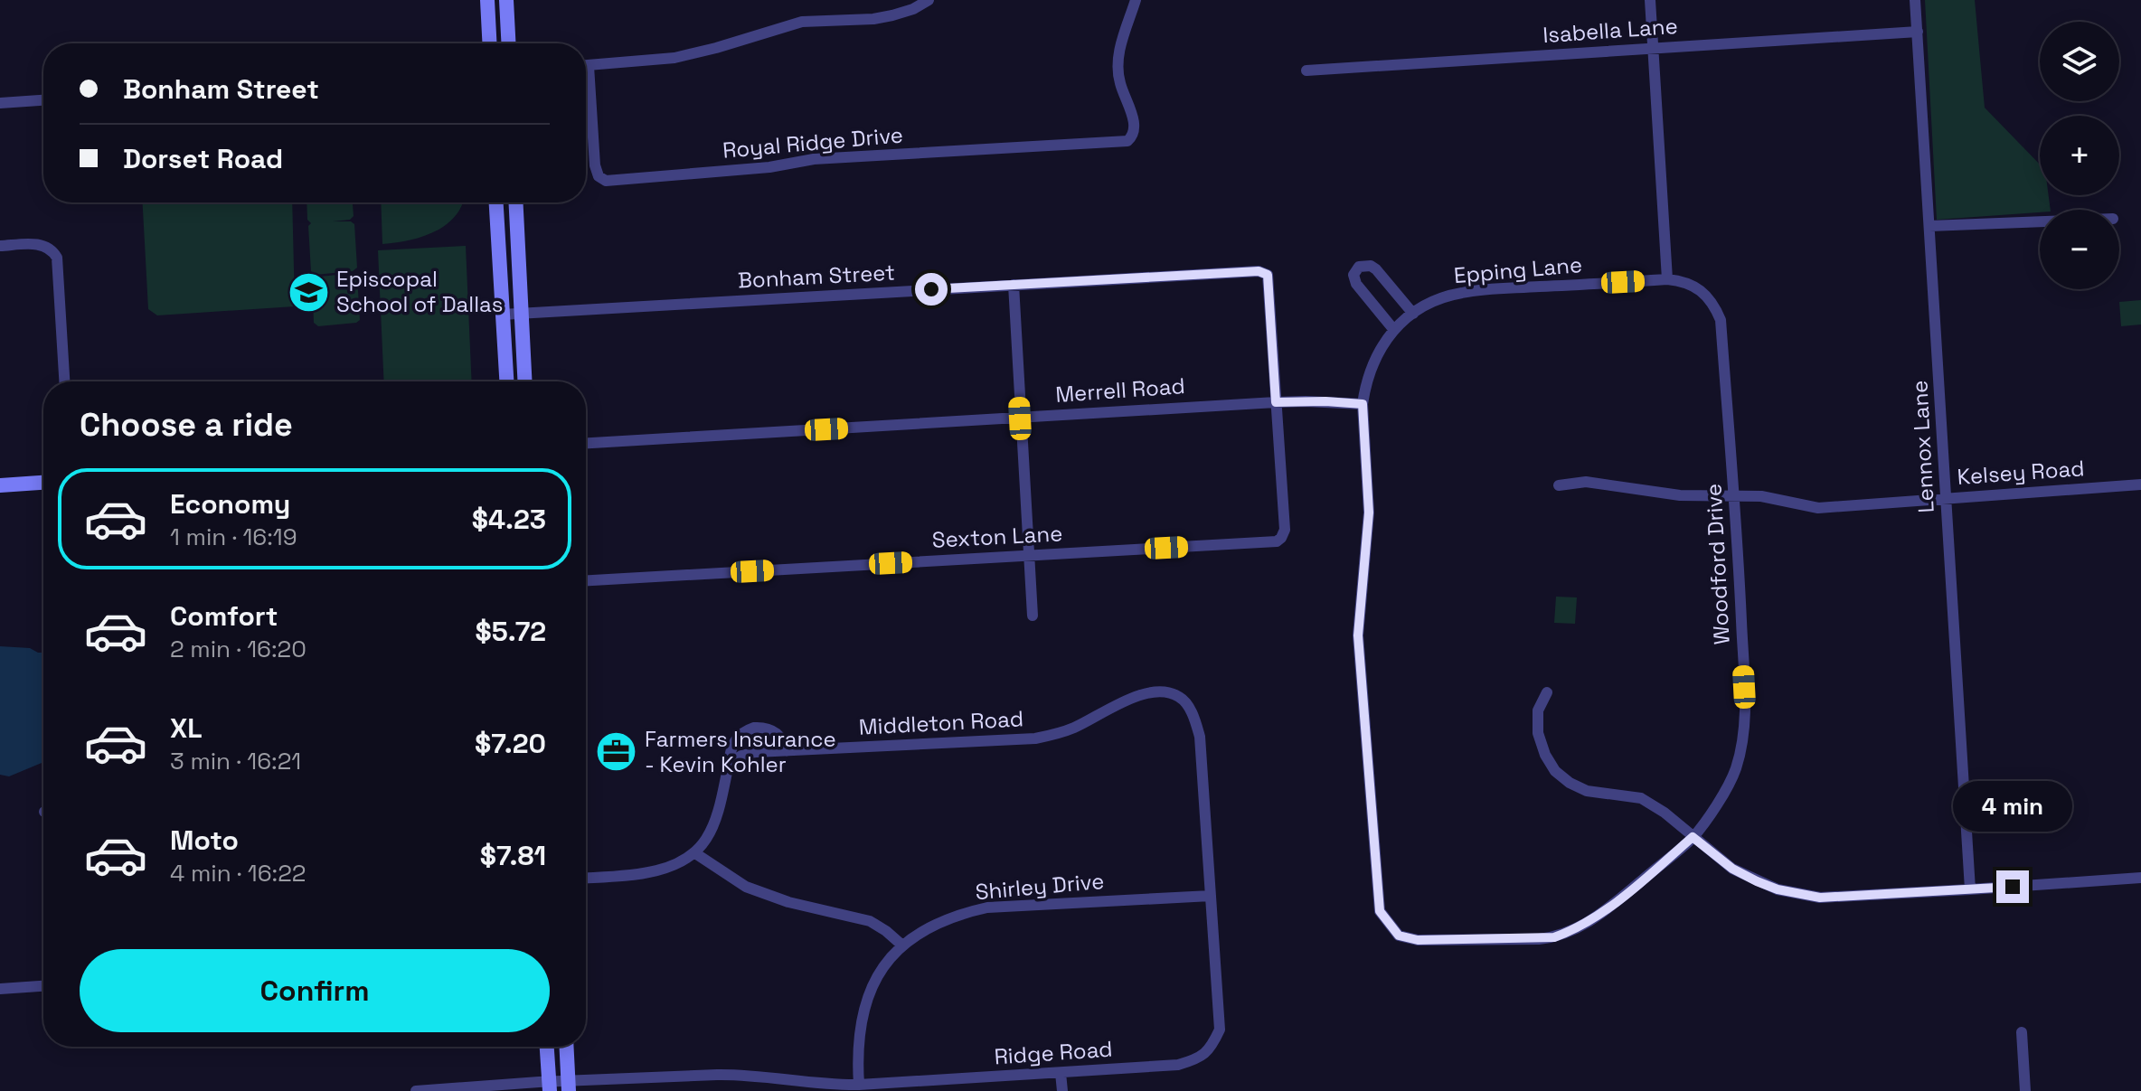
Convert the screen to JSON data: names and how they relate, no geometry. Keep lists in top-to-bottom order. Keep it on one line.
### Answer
{"streets":{"street":["Isabella Lane","Royal Ridge Drive","Epping Lane","Bonham Street","Merrell Road","Lennox Lane","Kelsey Road","Sexton Lane","Woodford Drive","Middleton Road","Shirley Drive","Ridge Road"]},"crossings":[["Isabella Lane","Lennox Lane"],["Epping Lane","Merrell Road"],["Epping Lane","Woodford Drive"],["Bonham Street","Merrell Road"],["Bonham Street","Sexton Lane"],["Lennox Lane","Kelsey Road"],["Kelsey Road","Woodford Drive"],["Middleton Road","Ridge Road"],["Shirley Drive","Ridge Road"]],"places":{"school or university":["Episcopal School of Dallas"],"office":["Farmers Insurance - Kevin Kohler"]},"page":{"map_buttons":["+","−"],"banner":["Bonham Street","Dorset Road"],"heading":"Choose a ride","list":[{"name":"Economy","note":"1 min · 16:19","value":"$4.23"},{"name":"Comfort","note":"2 min · 16:20","value":"$5.72"},{"name":"XL","note":"3 min · 16:21","value":"$7.20"},{"name":"Moto","note":"4 min · 16:22","value":"$7.81"}],"bubble":"4 min","buttons":"Confirm"}}
